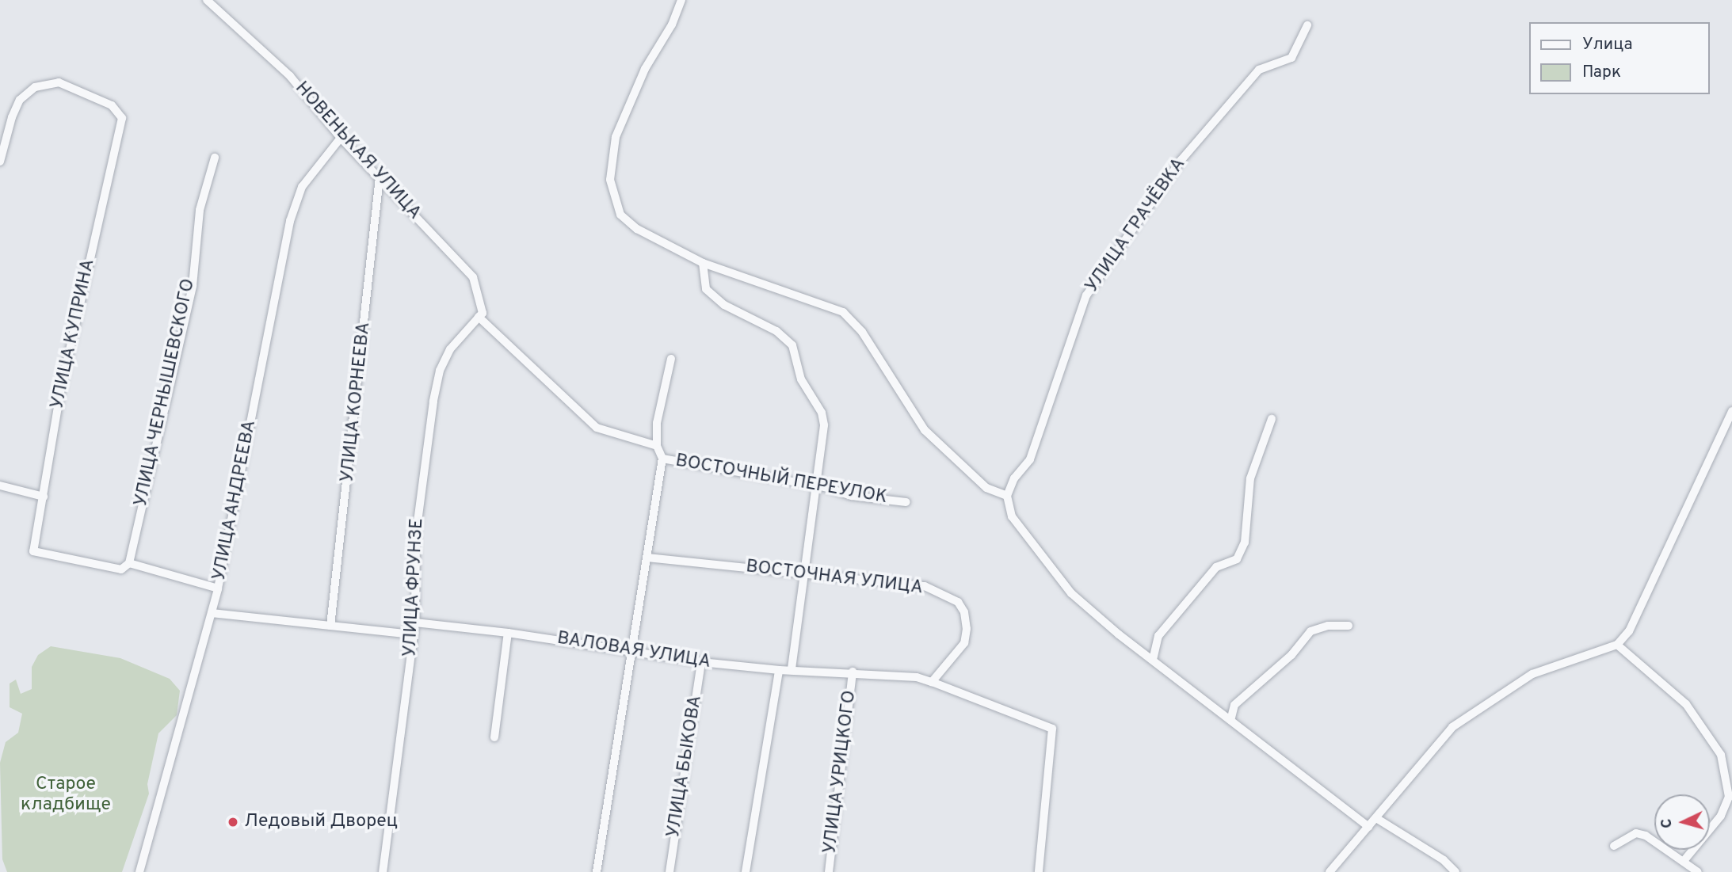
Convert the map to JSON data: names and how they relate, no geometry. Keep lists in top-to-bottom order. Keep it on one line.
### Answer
{"streets":{"street":["НОВЕНЬКАЯ УЛИЦА","УЛИЦА ГРАЧЁВКА","УЛИЦА КУПРИНА","УЛИЦА ЧЕРНЫШЕВСКОГО","УЛИЦА КОРНЕЕВА","ВОСТОЧНЫЙ ПЕРЕУЛОК","УЛИЦА АНДРЕЕВА","ВОСТОЧНАЯ УЛИЦА","УЛИЦА ФРУНЗЕ","ВАЛОВАЯ УЛИЦА","УЛИЦА БЫКОВА","УЛИЦА УРИЦКОГО"]},"crossings":[["НОВЕНЬКАЯ УЛИЦА","УЛИЦА КОРНЕЕВА"],["НОВЕНЬКАЯ УЛИЦА","ВОСТОЧНЫЙ ПЕРЕУЛОК"],["НОВЕНЬКАЯ УЛИЦА","УЛИЦА АНДРЕЕВА"],["НОВЕНЬКАЯ УЛИЦА","УЛИЦА ФРУНЗЕ"],["УЛИЦА КУПРИНА","УЛИЦА ЧЕРНЫШЕВСКОГО"],["УЛИЦА КОРНЕЕВА","ВАЛОВАЯ УЛИЦА"],["ВОСТОЧНЫЙ ПЕРЕУЛОК","УЛИЦА ФРУНЗЕ"],["УЛИЦА АНДРЕЕВА","ВАЛОВАЯ УЛИЦА"],["ВОСТОЧНАЯ УЛИЦА","ВАЛОВАЯ УЛИЦА"],["УЛИЦА ФРУНЗЕ","ВАЛОВАЯ УЛИЦА"],["ВАЛОВАЯ УЛИЦА","УЛИЦА БЫКОВА"],["ВАЛОВАЯ УЛИЦА","УЛИЦА УРИЦКОГО"]],"parks":["Старое кладбище"],"places":["Ледовый Дворец"],"legend":["Улица","Парк"],"north":"left"}
